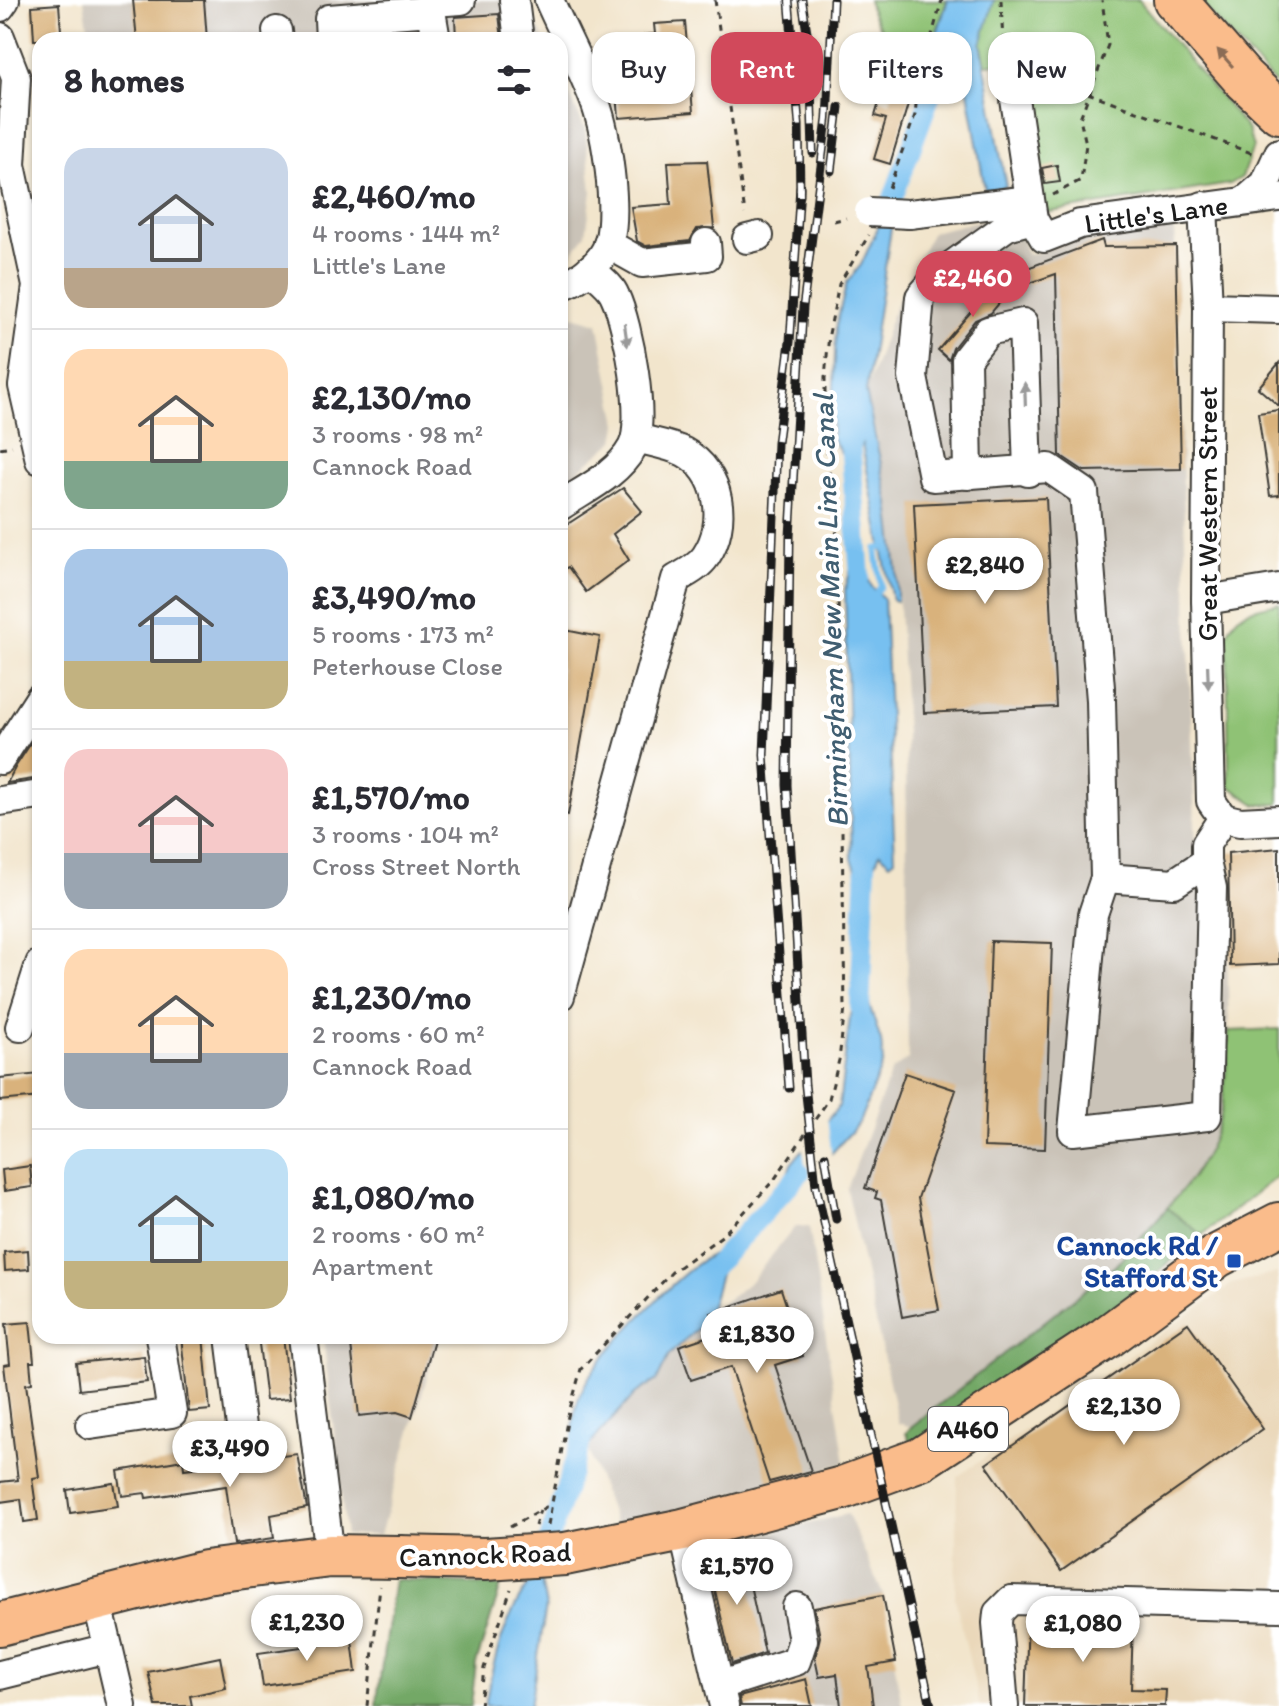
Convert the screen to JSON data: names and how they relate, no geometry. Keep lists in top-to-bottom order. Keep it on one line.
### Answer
{"streets":{"highway":["A460","Cannock Road"],"street":["Little's Lane","Great Western Street"]},"crossings":[["Little's Lane","Great Western Street"]],"water":["Birmingham New Main Line Canal"],"places":{"transit":["Cannock Rd / Stafford St"]},"page":{"chip":["Buy","Rent","Filters","New"],"heading":"8 homes","list":[{"name":"£2,460/mo","note":"4 rooms · 144 m² · Little's Lane"},{"name":"£2,130/mo","note":"3 rooms · 98 m² · Cannock Road"},{"name":"£3,490/mo","note":"5 rooms · 173 m² · Peterhouse Close"},{"name":"£1,570/mo","note":"3 rooms · 104 m² · Cross Street North"},{"name":"£1,230/mo","note":"2 rooms · 60 m² · Cannock Road"},{"name":"£1,080/mo","note":"2 rooms · 60 m² · Apartment"}],"price":["£2,460","£2,840","£1,830","£2,130","£3,490","£1,570","£1,230","£1,080"]}}
